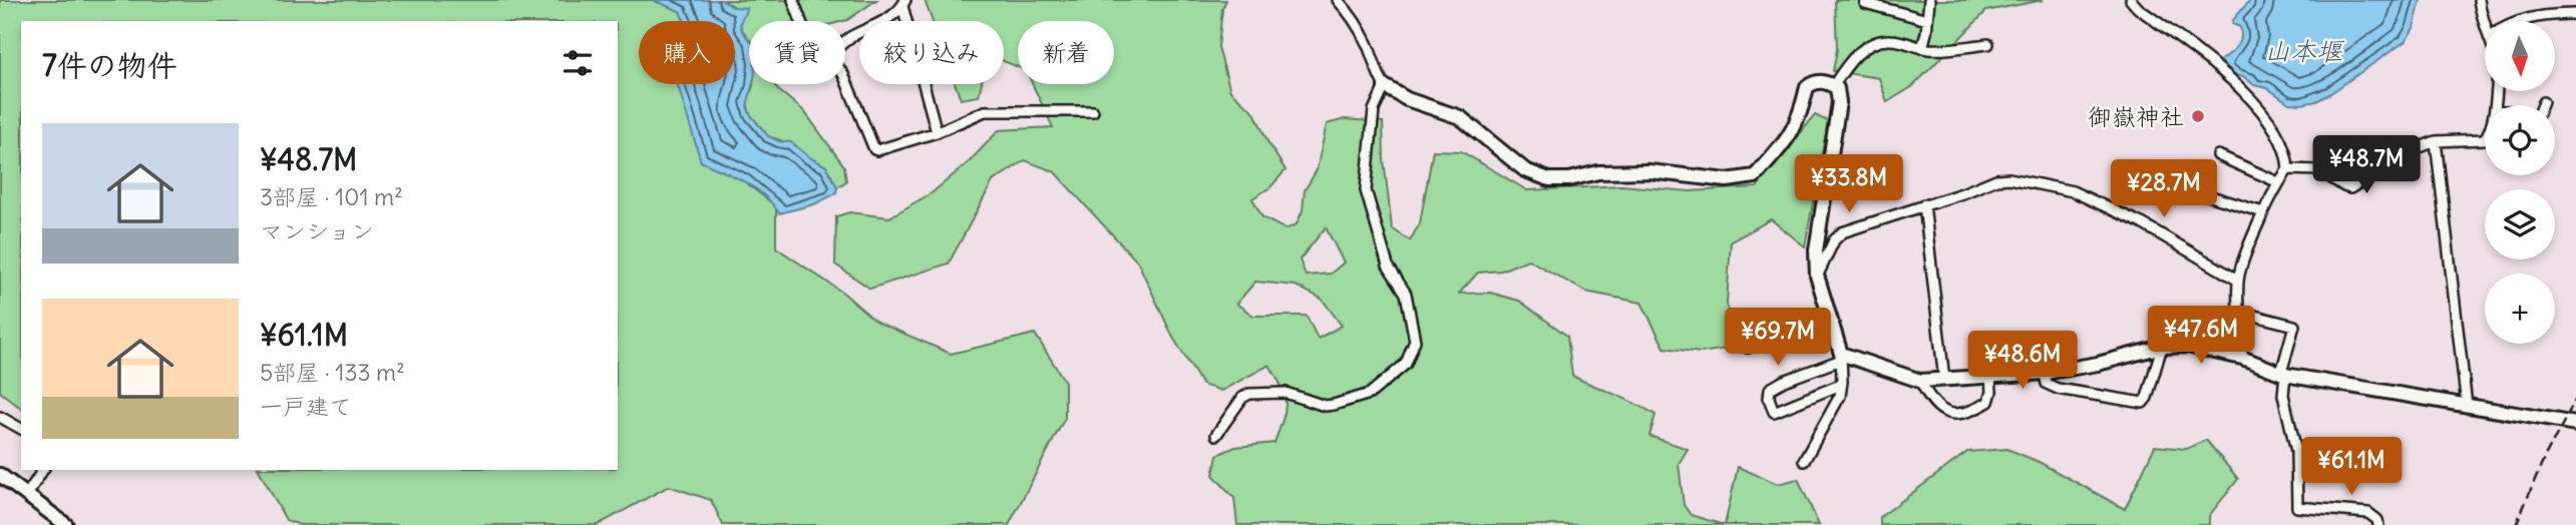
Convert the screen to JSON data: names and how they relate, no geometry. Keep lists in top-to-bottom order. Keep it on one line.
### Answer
{"water":["山本堰"],"places":["御嶽神社"],"north":"bottom","page":{"map_buttons":"+","chip":["購入","賃貸","絞り込み","新着"],"heading":"7件の物件","list":[{"name":"¥48.7M","note":"3部屋 · 101 m² · マンション"},{"name":"¥61.1M","note":"5部屋 · 133 m² · 一戸建て"}],"price":["¥48.7M","¥33.8M","¥28.7M","¥47.6M","¥69.7M","¥48.6M","¥61.1M"]}}
